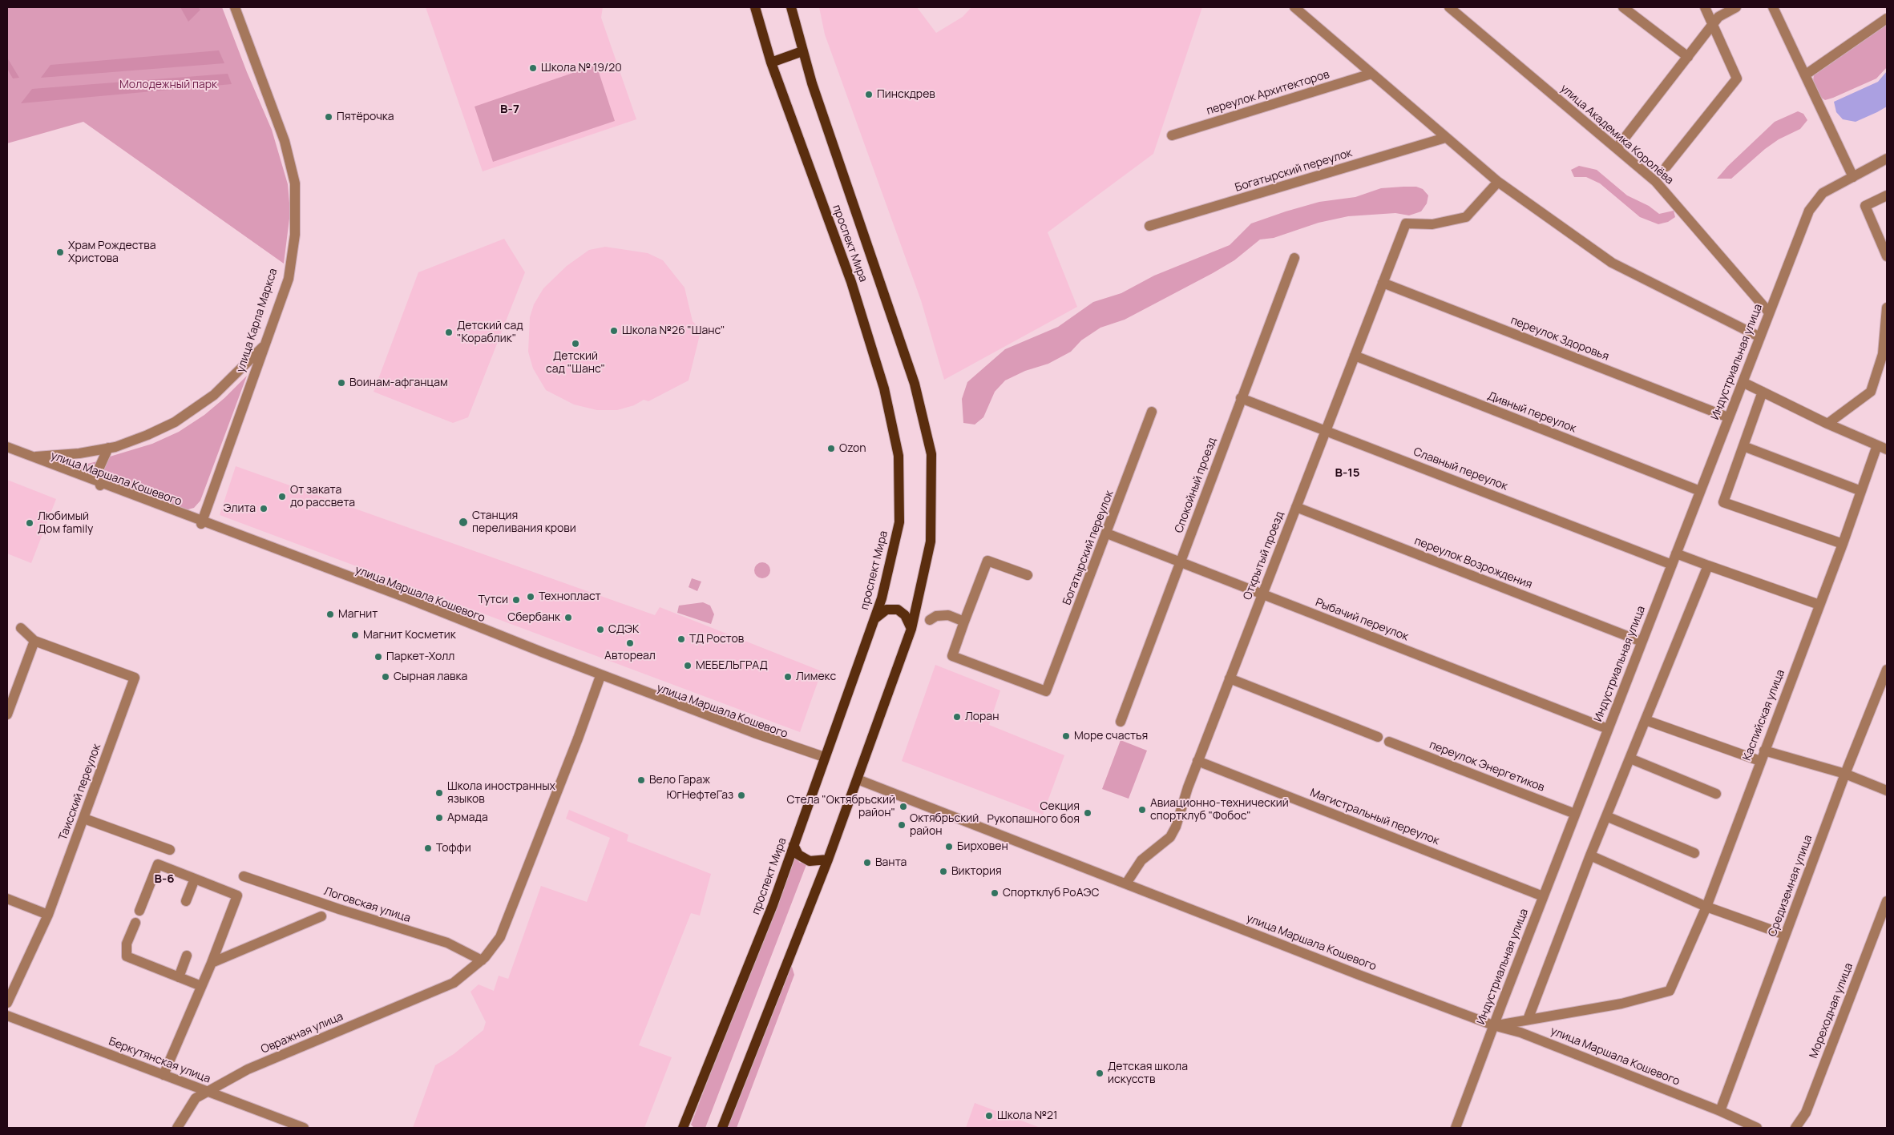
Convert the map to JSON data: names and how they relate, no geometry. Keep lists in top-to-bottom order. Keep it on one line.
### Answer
{"streets":{"main road":["проспект Мира"],"street":["переулок Архитекторов","улица Академика Королёва","Богатырский переулок","улица Карла Маркса","переулок Здоровья","Индустриальная улица","Дивный переулок","Славный переулок","улица Маршала Кошевого","Спокойный проезд","Открытый проезд","переулок Возрождения","Рыбачий переулок","Каспийская улица","переулок Энергетиков","Таисский переулок","Магистральный переулок","Средиземная улица","Логовская улица","Мореходная улица","Овражная улица","Беркутянская улица"]},"crossings":[["улица Академика Королёва","Индустриальная улица"],["Богатырский переулок","Рыбачий переулок"],["проспект Мира","улица Маршала Кошевого"],["улица Карла Маркса","улица Маршала Кошевого"],["переулок Здоровья","Индустриальная улица"],["переулок Здоровья","Открытый проезд"],["Индустриальная улица","Дивный переулок"],["Индустриальная улица","Славный переулок"],["Индустриальная улица","улица Маршала Кошевого"],["Индустриальная улица","переулок Возрождения"],["Индустриальная улица","Рыбачий переулок"],["Индустриальная улица","переулок Энергетиков"],["Индустриальная улица","Магистральный переулок"],["Дивный переулок","Открытый проезд"],["Славный переулок","Спокойный проезд"],["Славный переулок","Открытый проезд"],["улица Маршала Кошевого","Открытый проезд"],["улица Маршала Кошевого","Средиземная улица"],["улица Маршала Кошевого","Овражная улица"],["Спокойный проезд","Рыбачий переулок"],["Открытый проезд","переулок Возрождения"],["Открытый проезд","Рыбачий переулок"],["Открытый проезд","Магистральный переулок"],["Логовская улица","Овражная улица"],["Овражная улица","Беркутянская улица"]],"districts":["В-7","В-15","В-6"],"parks":["Молодежный парк"],"places":["Школа № 19/20","Пинскдрев","Пятёрочка","Храм Рождества Христова","Школа №26 \"Шанс\"","Детский сад \"Кораблик\"","Детский сад \"Шанс\"","Воинам-афганцам","Ozon","От заката до рассвета","Элита","Станция переливания крови","Любимый Дом family","Технопласт","Тутси","Магнит","Сбербанк","СДЭК","Магнит Косметик","ТД Ростов","Автореал","Паркет-Холл","МЕБЕЛЬГРАД","Сырная лавка","Лимекс","Лоран","Море счастья","Вело Гараж","Школа иностранных языков","ЮгНефтеГаз","Стела \"Октябрьский район\"","Авиационно-технический спортклуб \"Фобос\"","Секция Рукопашного боя","Армада","Октябрьский район","Бирховен","Тоффи","Ванта","Виктория","Спортклуб РоАЭС","Детская школа искусств","Школа №21"]}
